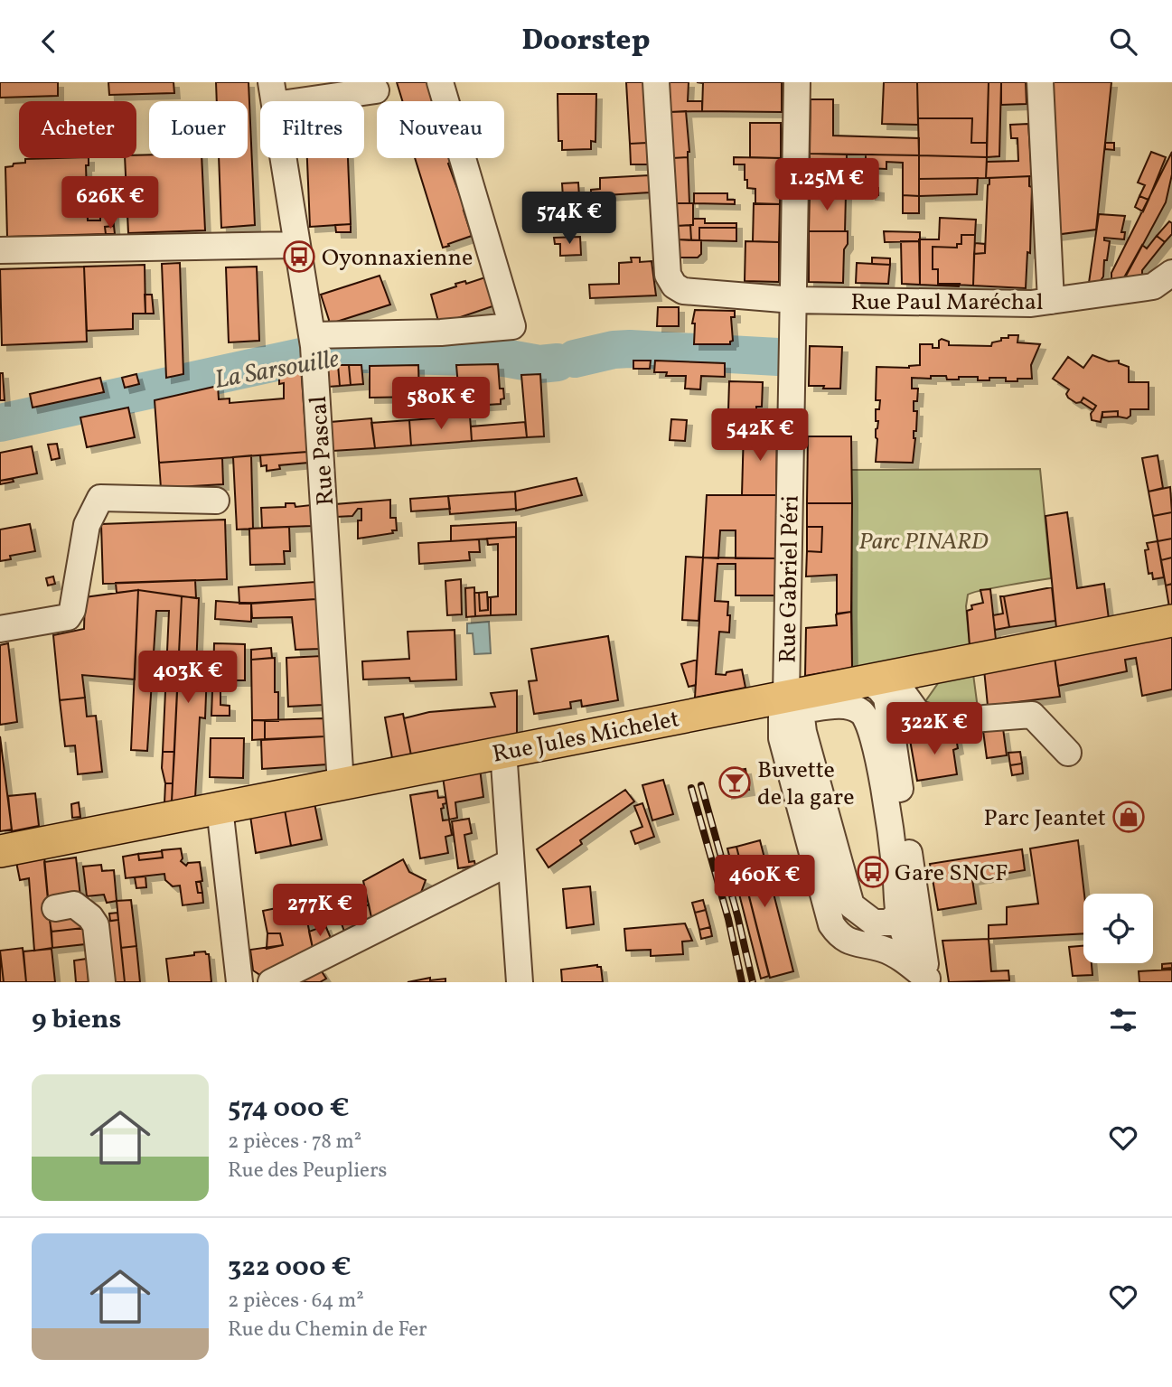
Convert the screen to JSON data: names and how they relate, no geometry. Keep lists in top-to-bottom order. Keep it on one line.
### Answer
{"streets":{"main road":["Rue Jules Michelet"],"street":["Rue Paul Maréchal","Rue Pascal","Rue Gabriel Péri"]},"crossings":[["Rue Paul Maréchal","Rue Gabriel Péri"],["Rue Pascal","Rue Jules Michelet"],["Rue Gabriel Péri","Rue Jules Michelet"]],"water":["La Sarsouille"],"parks":["Parc PINARD"],"places":{"bus stop":["Oyonnaxienne","Gare SNCF"],"bar":["Buvette de la gare"],"shop":["Parc Jeantet"]},"page":{"header":"Doorstep","chip":["Acheter","Louer","Filtres","Nouveau"],"price":["1.25M €","626K €","574K €","580K €","542K €","403K €","322K €","460K €","277K €"],"heading":"9 biens","list":[{"name":"574 000 €","note":"2 pièces · 78 m² · Rue des Peupliers"},{"name":"322 000 €","note":"2 pièces · 64 m² · Rue du Chemin de Fer"}]}}
